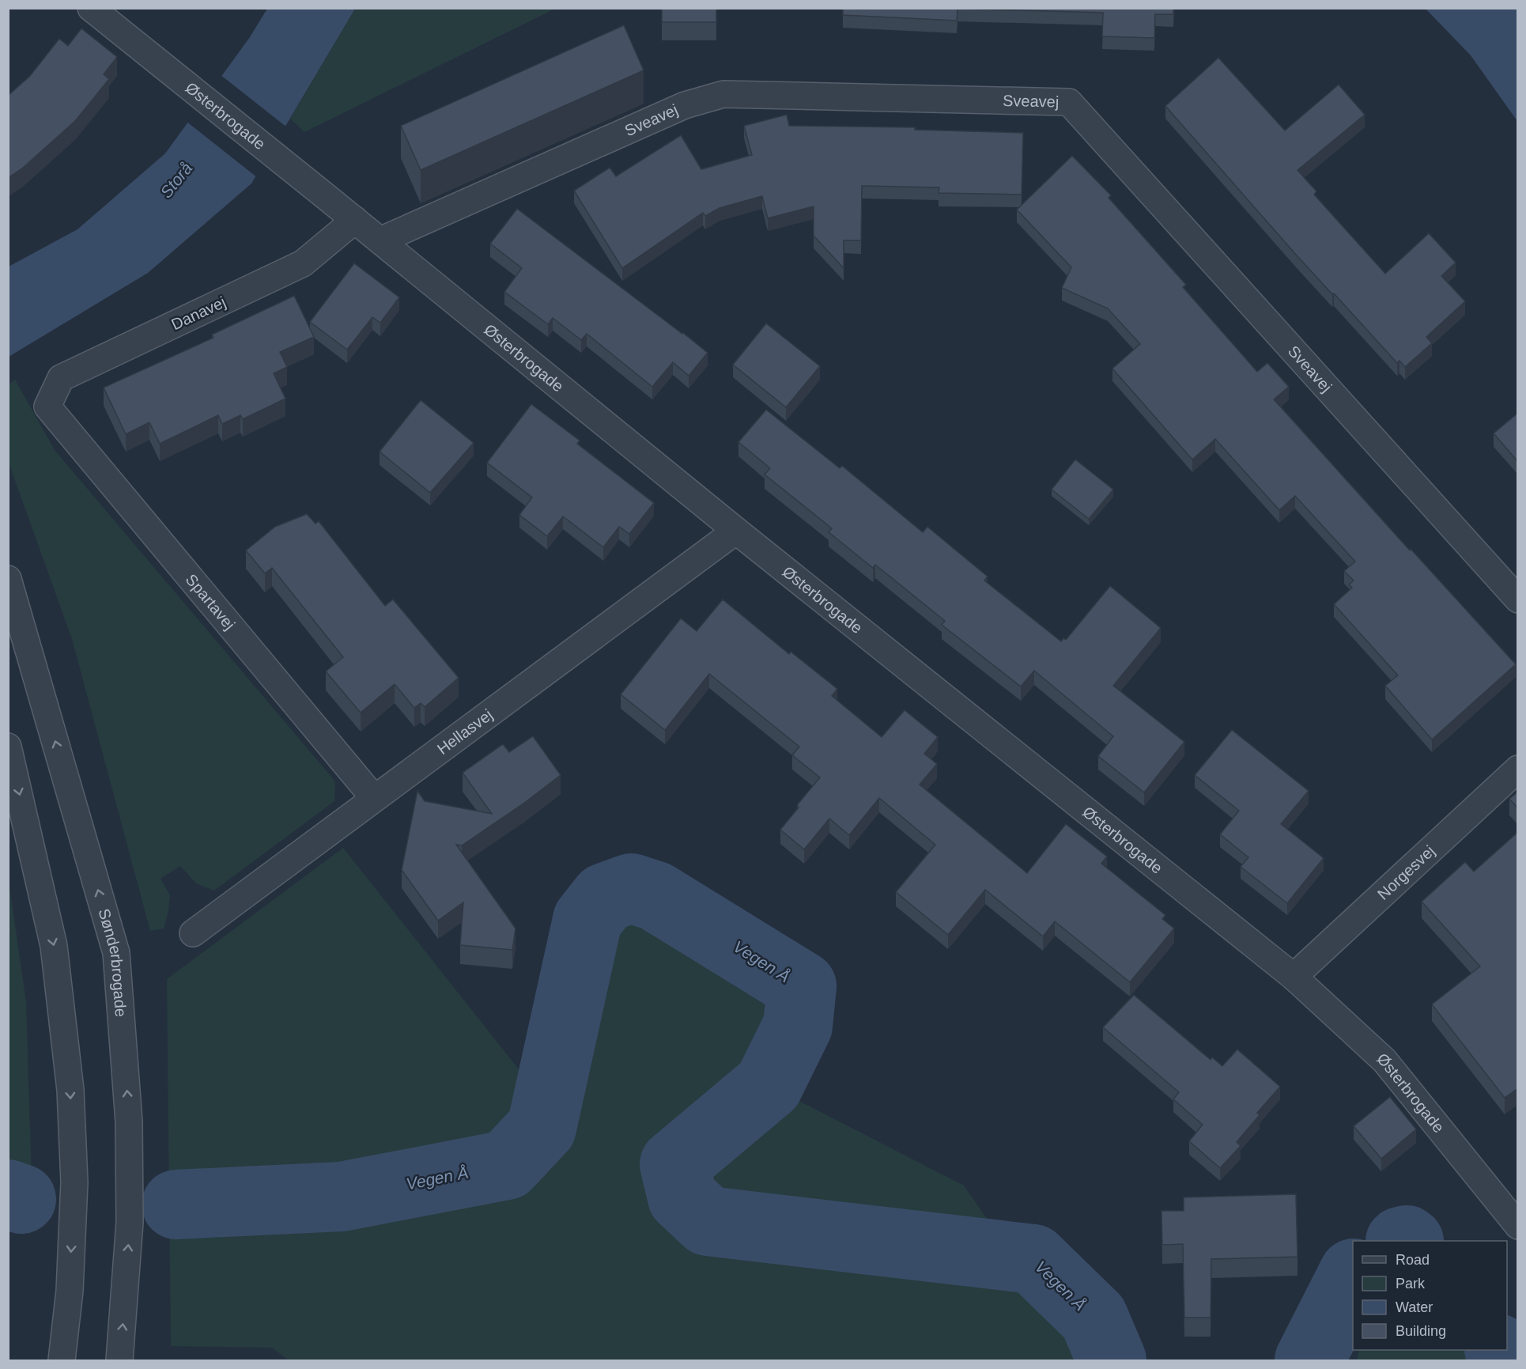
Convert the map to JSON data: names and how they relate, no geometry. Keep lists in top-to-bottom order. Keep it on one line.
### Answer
{"streets":{"street":["Sveavej","Østerbrogade","Danavej","Spartavej","Hellasvej","Norgesvej","Sønderbrogade"]},"crossings":[["Sveavej","Østerbrogade"],["Østerbrogade","Danavej"],["Østerbrogade","Hellasvej"],["Østerbrogade","Norgesvej"],["Danavej","Spartavej"],["Spartavej","Hellasvej"]],"water":["Storå","Vegen Å"],"legend":["Road","Park","Water","Building"]}
